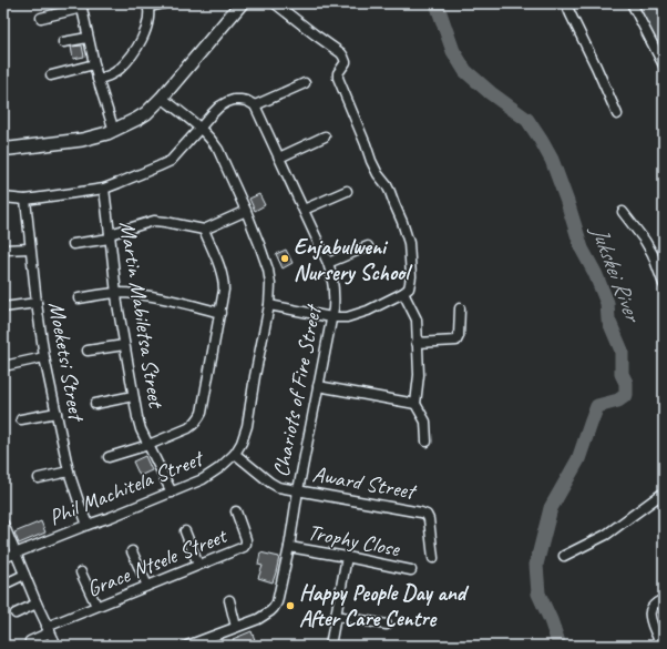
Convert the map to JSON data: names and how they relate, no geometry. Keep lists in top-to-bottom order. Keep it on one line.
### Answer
{"streets":{"street":["Martin Mabiletsa Street","Moeketsi Street","Chariots of Fire Street","Award Street","Phil Machitela Street","Trophy Close","Grace Ntsele Street"]},"crossings":[["Martin Mabiletsa Street","Phil Machitela Street"],["Moeketsi Street","Phil Machitela Street"],["Chariots of Fire Street","Award Street"],["Chariots of Fire Street","Trophy Close"],["Award Street","Phil Machitela Street"]],"water":["Jukskei River"],"places":["Enjabulweni Nursery School","Happy People Day and After Care Centre"]}
